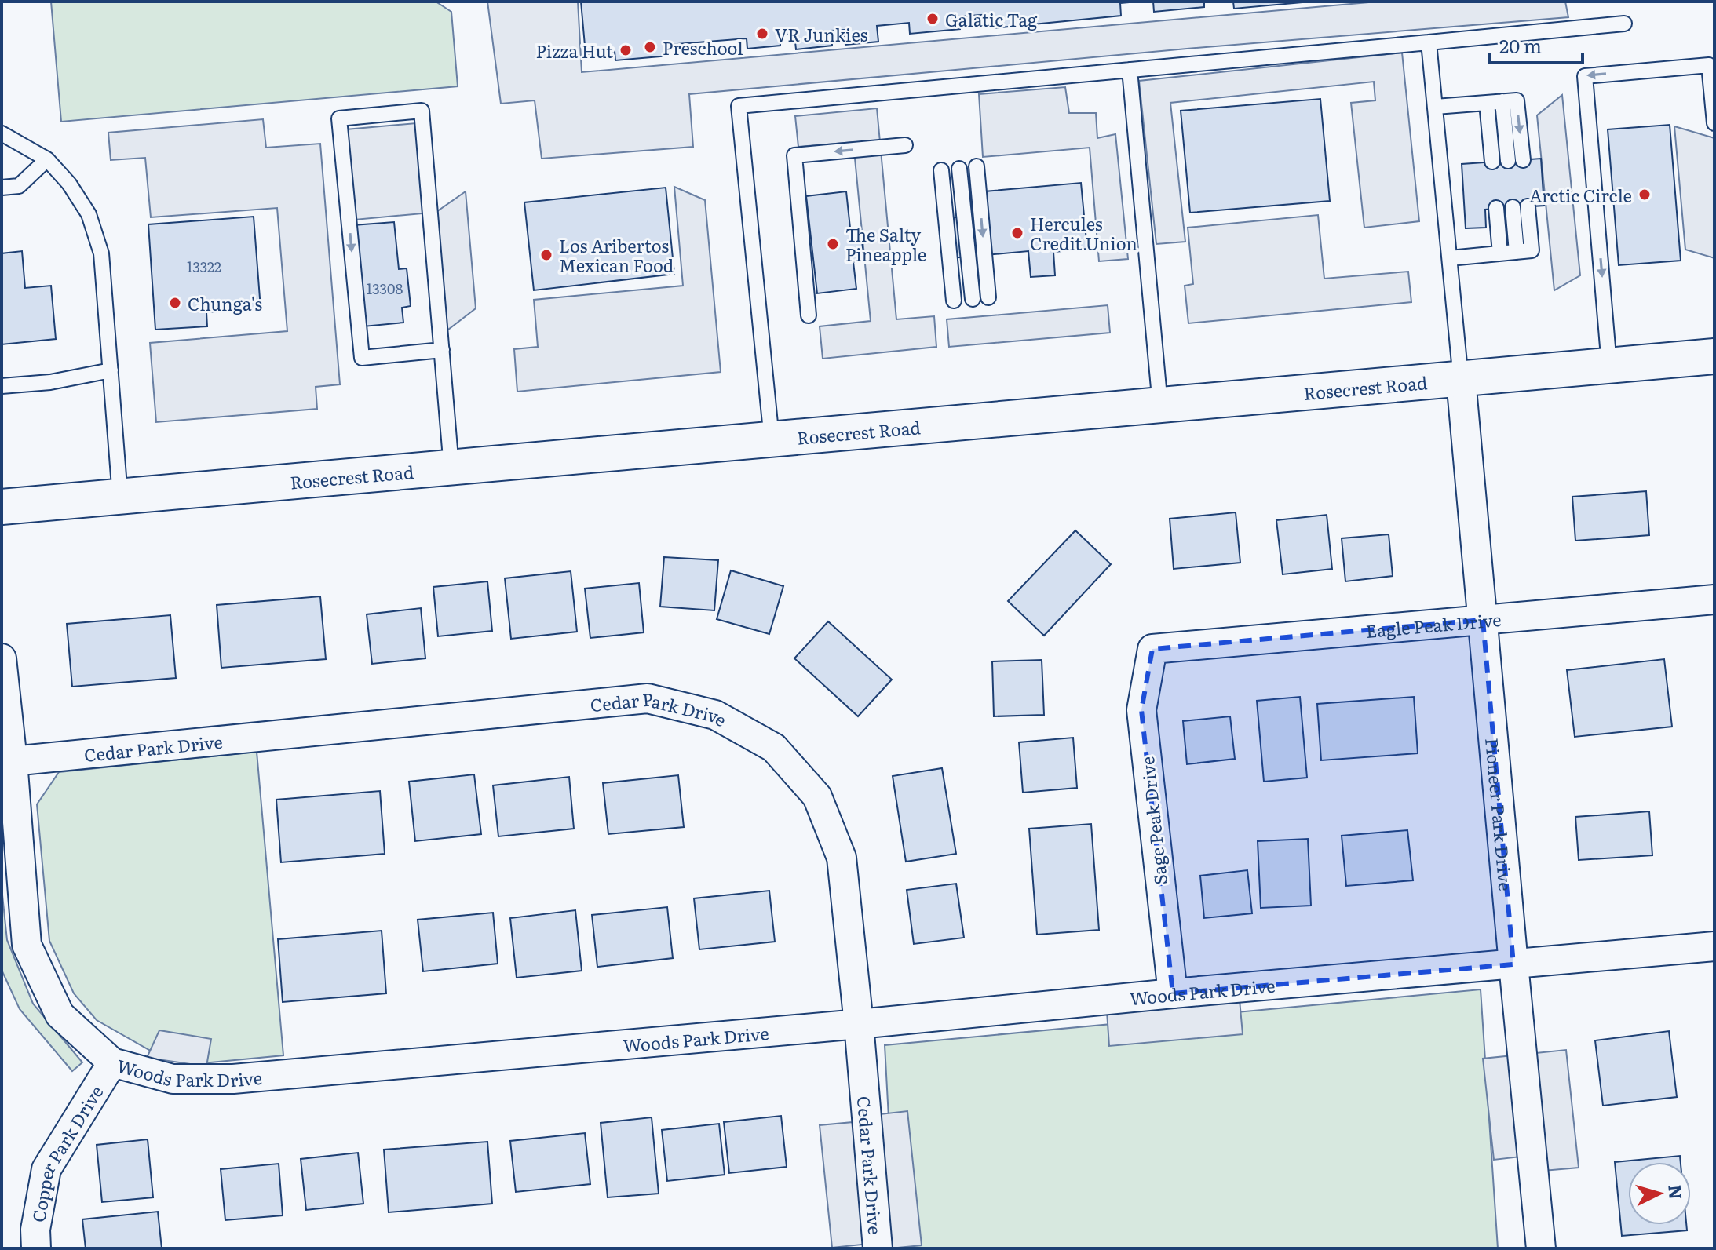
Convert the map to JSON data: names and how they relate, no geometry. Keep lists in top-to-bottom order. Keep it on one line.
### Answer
{"streets":{"main road":["Rosecrest Road"],"street":["Eagle Peak Drive","Cedar Park Drive","Pioneer Park Drive","Sage Peak Drive","Woods Park Drive","Copper Park Drive"]},"crossings":[["Rosecrest Road","Pioneer Park Drive"],["Eagle Peak Drive","Pioneer Park Drive"],["Eagle Peak Drive","Sage Peak Drive"],["Cedar Park Drive","Woods Park Drive"],["Pioneer Park Drive","Woods Park Drive"],["Sage Peak Drive","Woods Park Drive"],["Woods Park Drive","Copper Park Drive"]],"places":["Galatic Tag","VR Junkies","Preschool","Pizza Hut","Arctic Circle","Hercules Credit Union","The Salty Pineapple","Los Aribertos Mexican Food","Chunga's"],"house_numbers":["13322","13308"],"scale_bar":"20 m","north":"right"}
